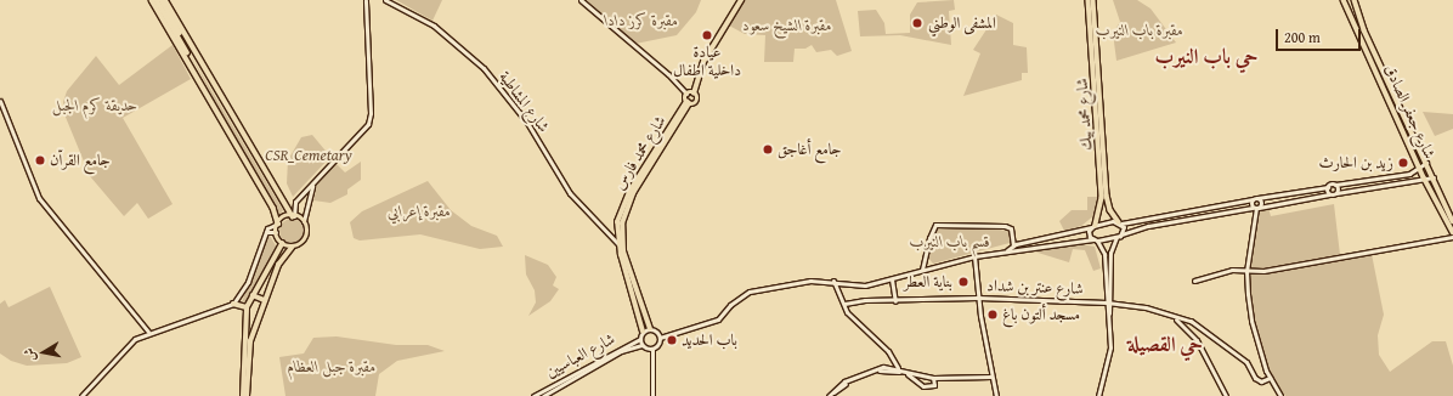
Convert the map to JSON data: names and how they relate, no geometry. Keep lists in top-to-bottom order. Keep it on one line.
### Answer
{"streets":{"main road":["شارع المشاطية","شارع جعفر الصادق","شارع محمد بيك","شارع محمد فارس","شارع عنتر بن شداد","شارع العباسيين"]},"crossings":[["شارع المشاطية","شارع محمد فارس"],["شارع محمد فارس","شارع العباسيين"]],"districts":["حي باب النيرب","حي القصيلة"],"parks":["مقبرة كرز دادا","مقبرة الشيخ سعود","مقبرة باب النيرب","حديقة كرم الجبل","CSR_Cemetary","مقبرة إعرابي","قسم باب النيرب","مقبرة جبل العظام"],"places":["المشفى الوطني","عيادة داخلية اطفال","جامع أغاجق","جامع القراّن","زيد بن الحارث","بناية العطر","مسجد ألتون باغ","باب الحديد"],"scale_bar":"200 m","north":"left"}
